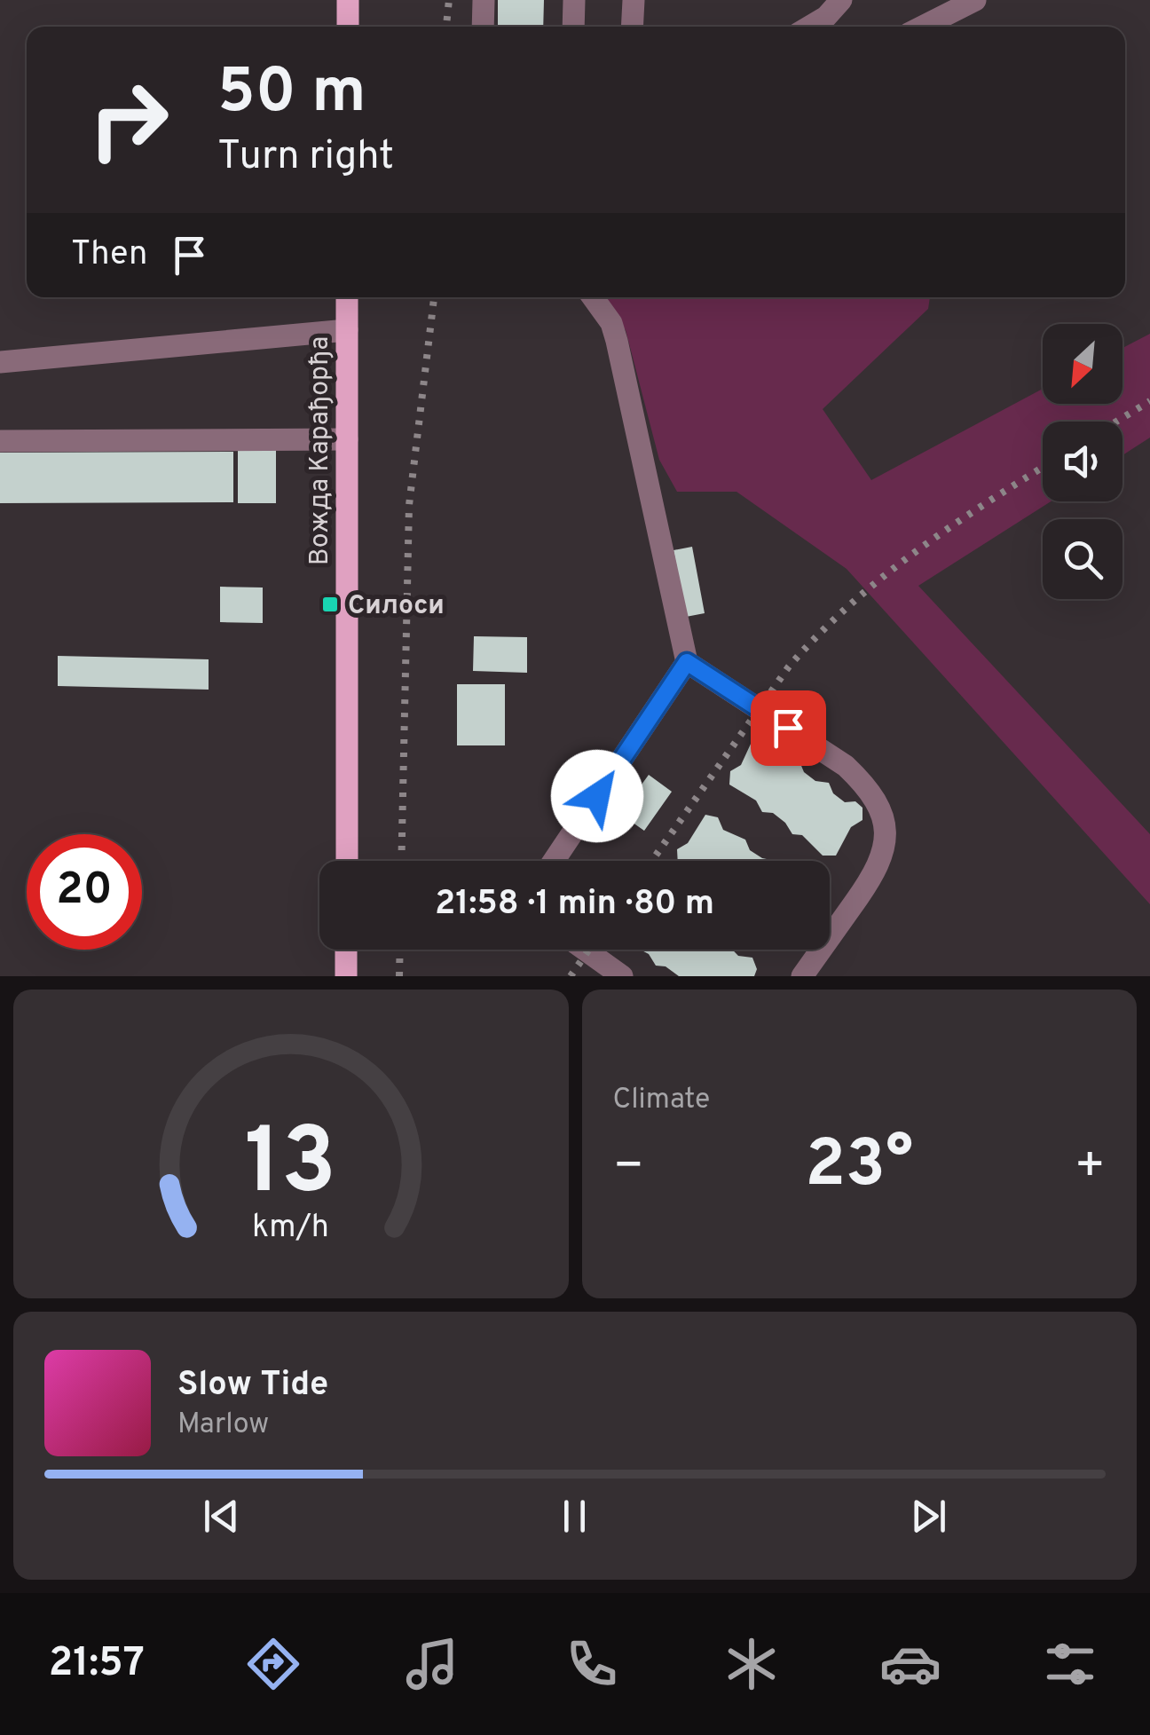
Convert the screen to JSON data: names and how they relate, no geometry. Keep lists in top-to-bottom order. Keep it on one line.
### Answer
{"streets":{"main road":["Вожда Карађорђа"]},"places":{"transit":["Силоси"]},"north":"bottom left","page":{"turn":["50 m","Turn right"],"then":"Then","limit":"20","trip":"21:58 · 1 min · 80 m","tile":"Climate","heat":["−","23°","+"],"song":["Slow Tide","Marlow"],"tabs":"21:57","gauge":["13","km/h"]}}
